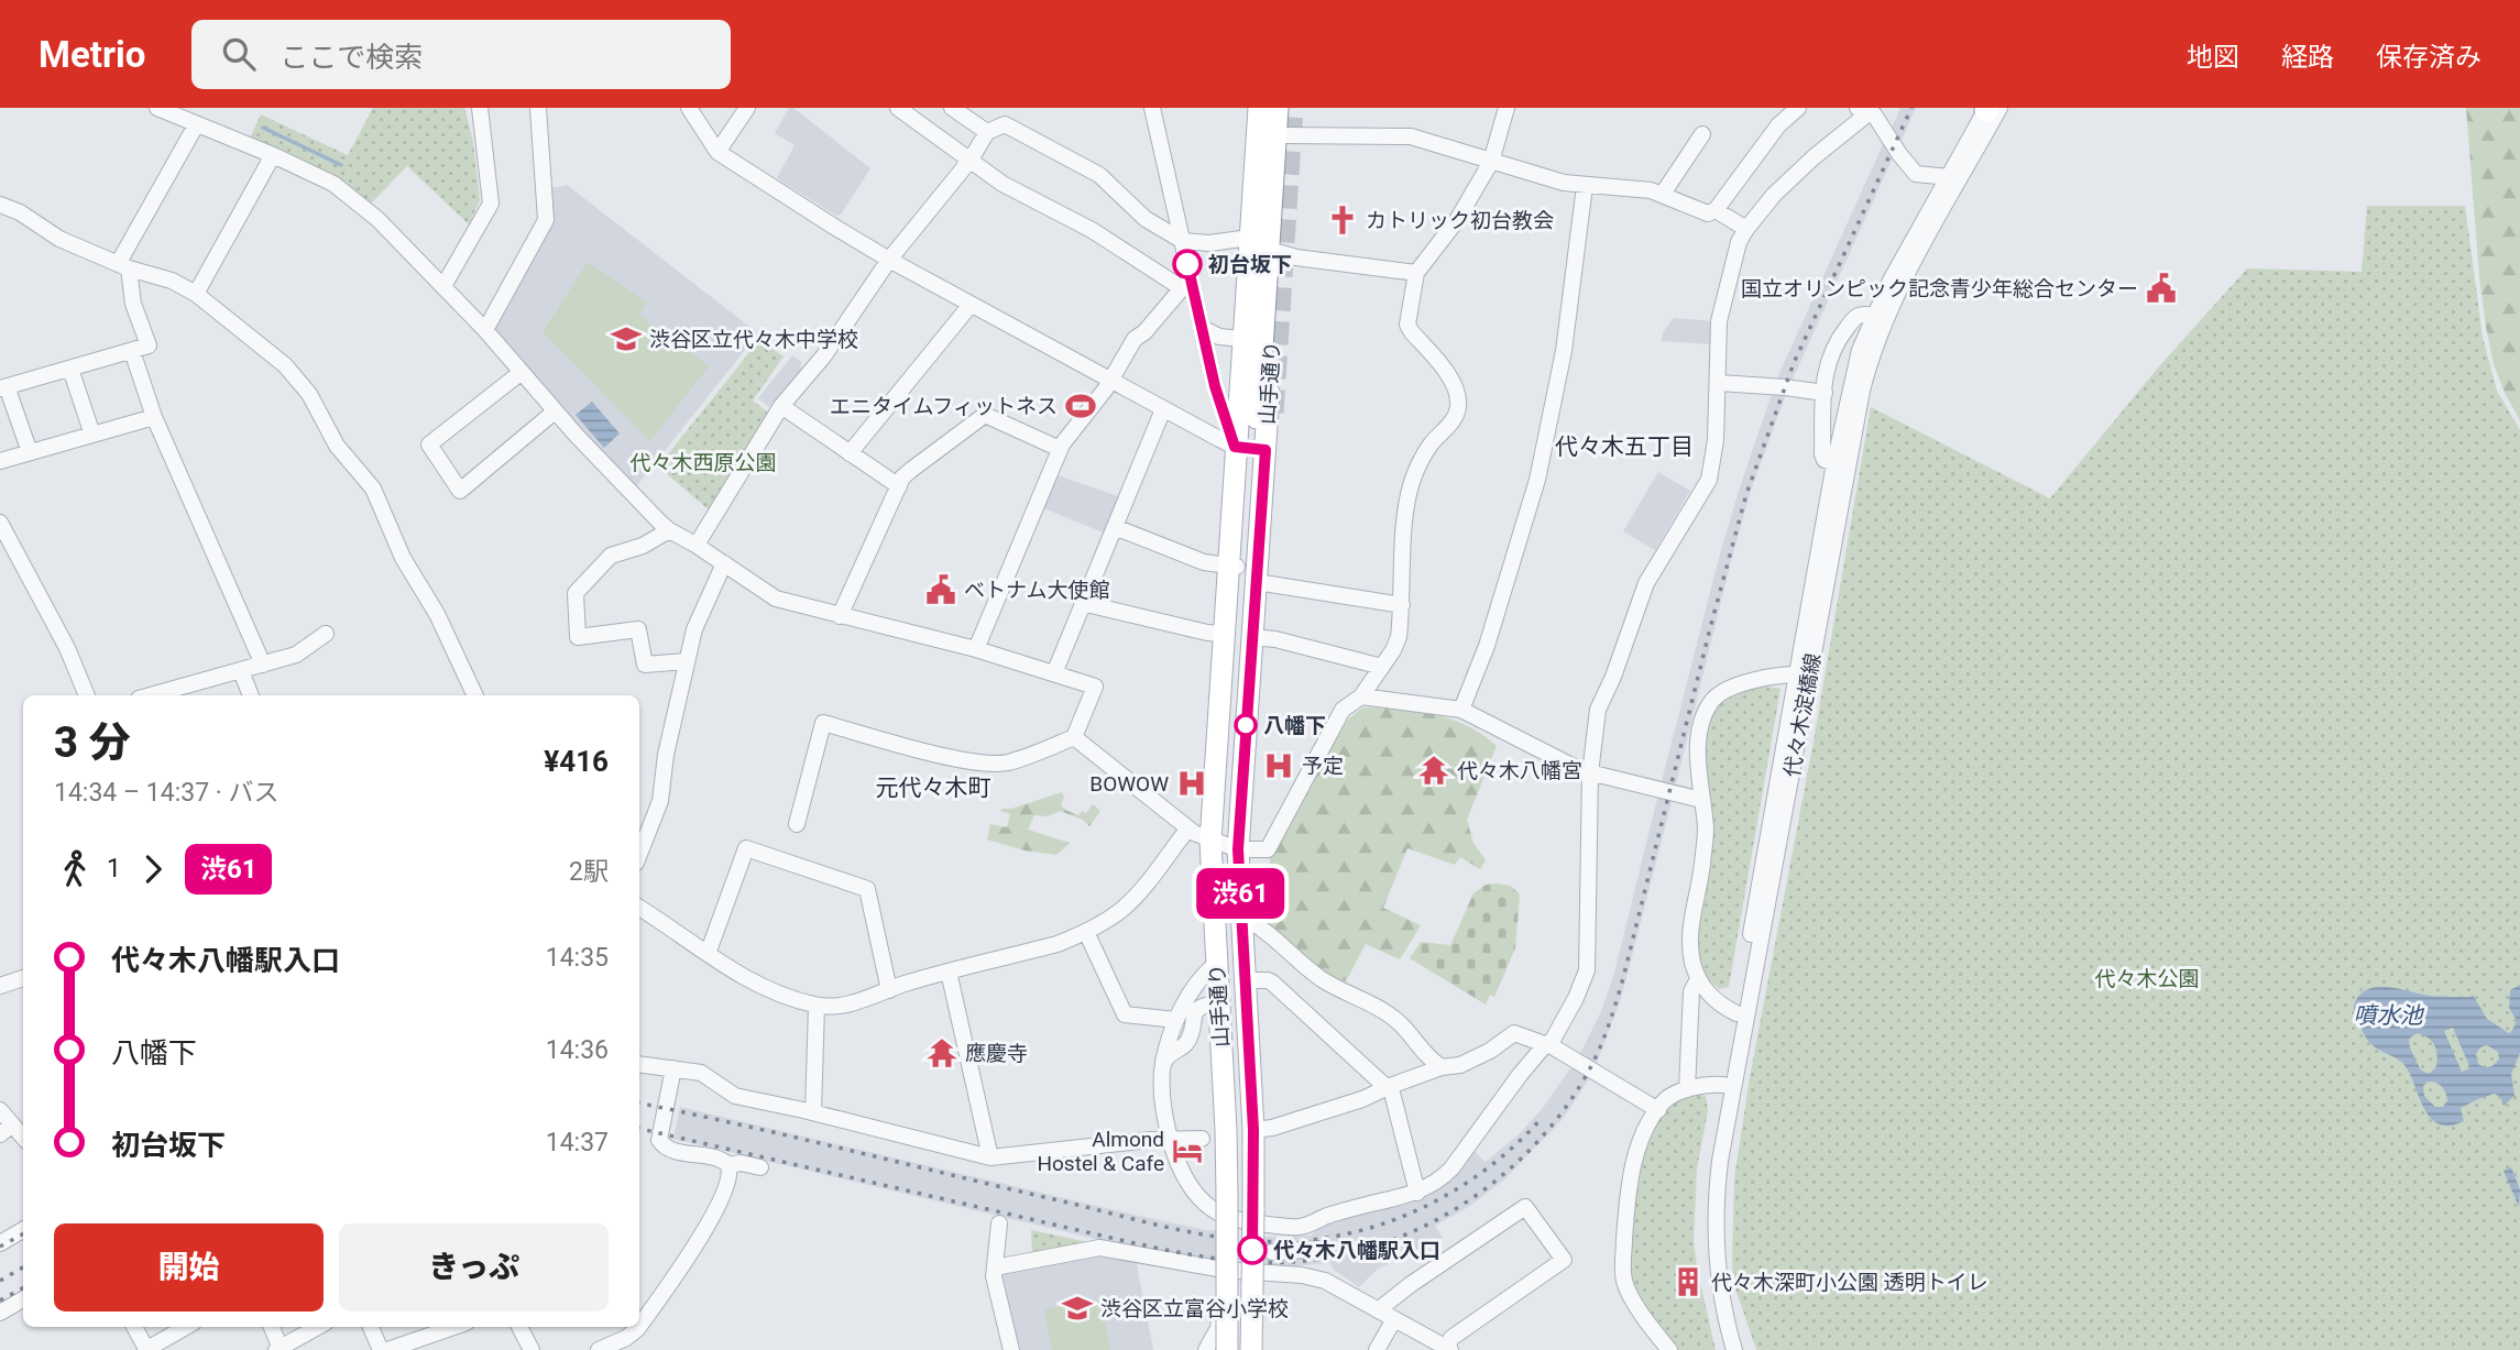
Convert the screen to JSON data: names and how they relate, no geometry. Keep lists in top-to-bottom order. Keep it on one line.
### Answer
{"streets":{"main road":["山手通り"],"street":["代々木淀橋線"]},"districts":["代々木五丁目","元代々木町"],"water":["噴水池"],"parks":["代々木西原公園","代々木公園"],"places":{"church":["カトリック初台教会"],"other":["初台坂下","八幡下","代々木八幡駅入口"],"public building":["国立オリンピック記念青少年総合センター","ベトナム大使館"],"school or university":["渋谷区立代々木中学校","渋谷区立富谷小学校"],"sports":["エニタイムフィットネス"],"hospital":["予定","BOWOW"],"temple":["代々木八幡宮","應慶寺"],"hotel":["Almond Hostel & Cafe"],"building":["代々木深町小公園 透明トイレ"]},"lines":["bus line 渋61"],"page":{"header":"Metrio","search":"ここで検索","nav":["地図","経路","保存済み"],"on_map":"渋61","heading":["3 分","14:34 – 14:37 · バス","¥416"],"legs":["1","渋61","2駅"],"list":[{"name":"代々木八幡駅入口","value":"14:35"},{"name":"八幡下","value":"14:36"},{"name":"初台坂下","value":"14:37"}],"buttons":["開始","きっぷ"]}}
